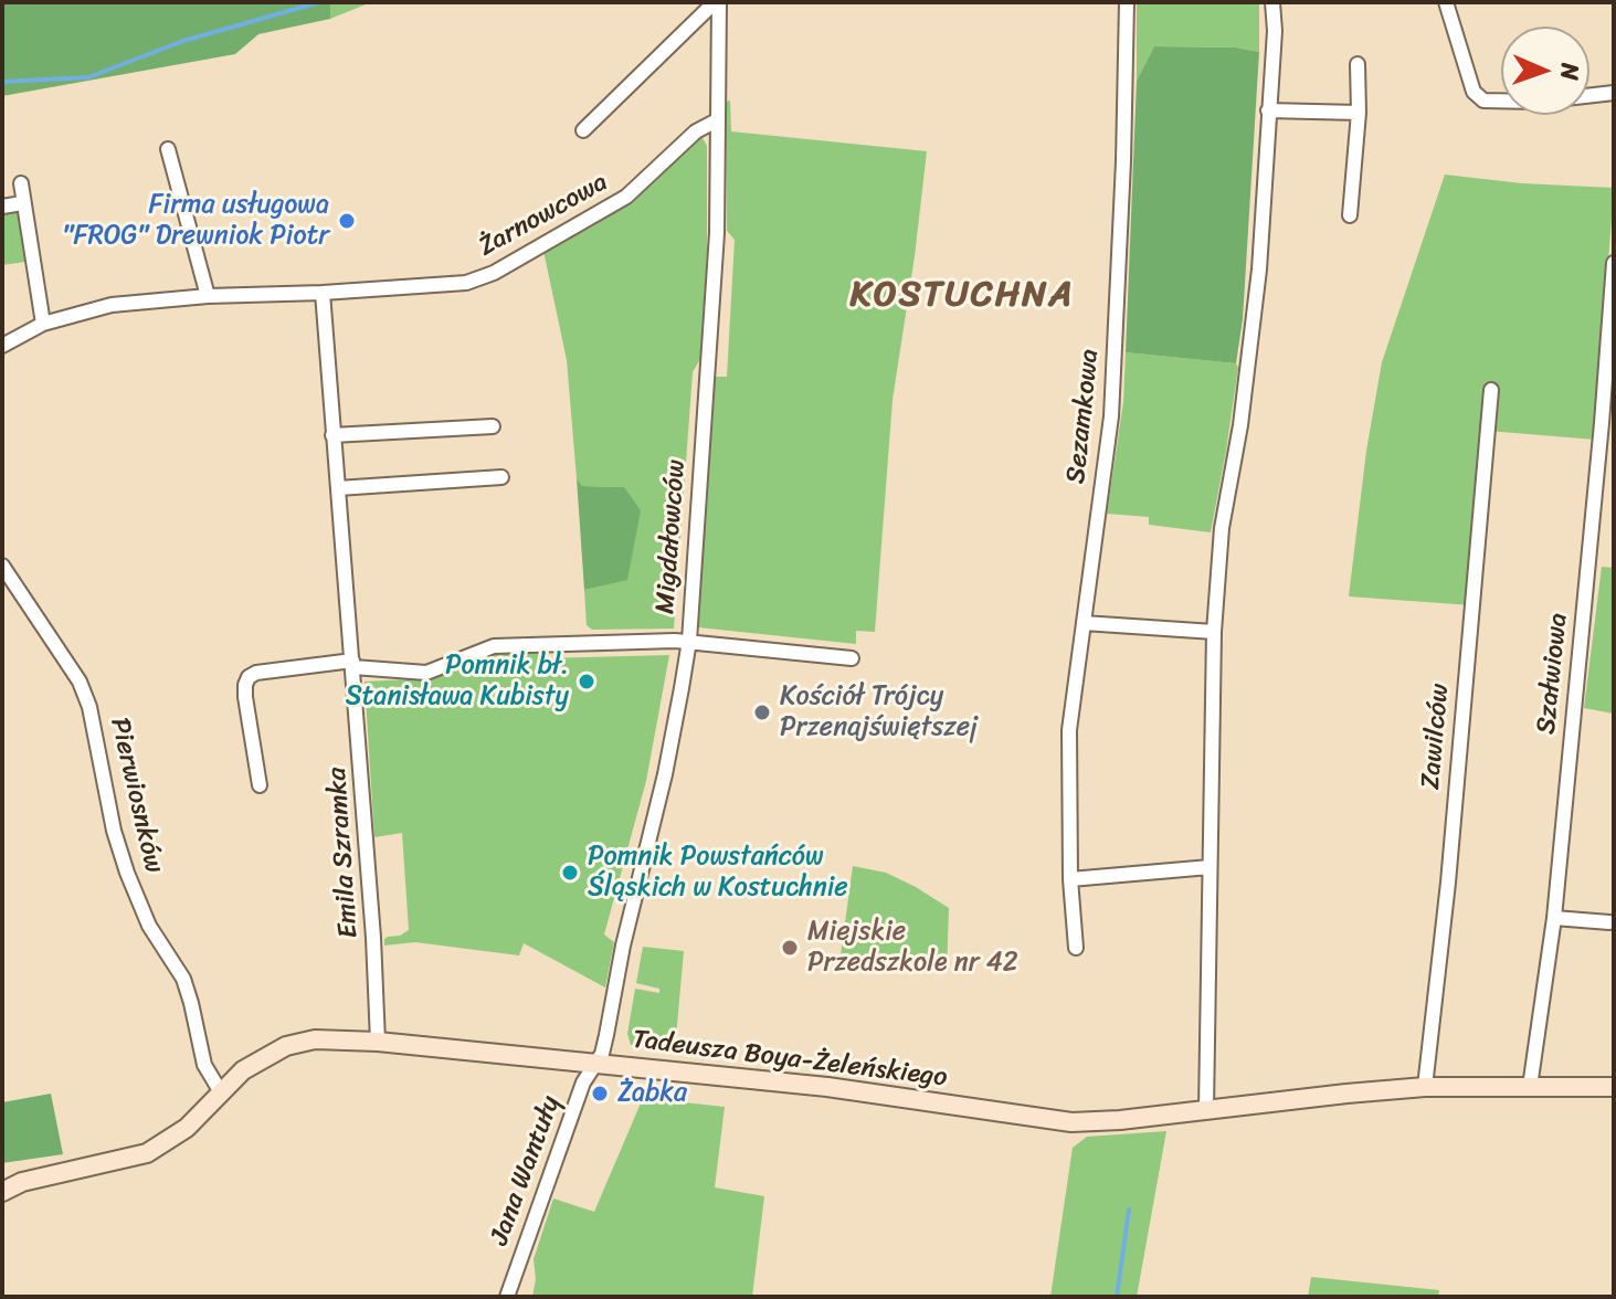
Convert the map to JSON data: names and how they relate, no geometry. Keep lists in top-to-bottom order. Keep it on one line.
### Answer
{"streets":{"street":["Żarnowcowa","Sezamkowa","Migdałowców","Szałwiowa","Zawilców","Pierwiosnków","Emila Szramka","Tadeusza Boya-Żeleńskiego","Jana Wantuły"]},"crossings":[["Żarnowcowa","Migdałowców"],["Żarnowcowa","Emila Szramka"],["Migdałowców","Tadeusza Boya-Żeleńskiego"],["Migdałowców","Jana Wantuły"],["Szałwiowa","Tadeusza Boya-Żeleńskiego"],["Zawilców","Tadeusza Boya-Żeleńskiego"],["Pierwiosnków","Tadeusza Boya-Żeleńskiego"],["Emila Szramka","Tadeusza Boya-Żeleńskiego"],["Tadeusza Boya-Żeleńskiego","Jana Wantuły"]],"districts":["KOSTUCHNA"],"places":["Firma usługowa \"FROG\" Drewniok Piotr","Pomnik bł. Stanisława Kubisty","Kościół Trójcy Przenajświętszej","Pomnik Powstańców Śląskich w Kostuchnie","Miejskie Przedszkole nr 42","Żabka"],"north":"right"}
